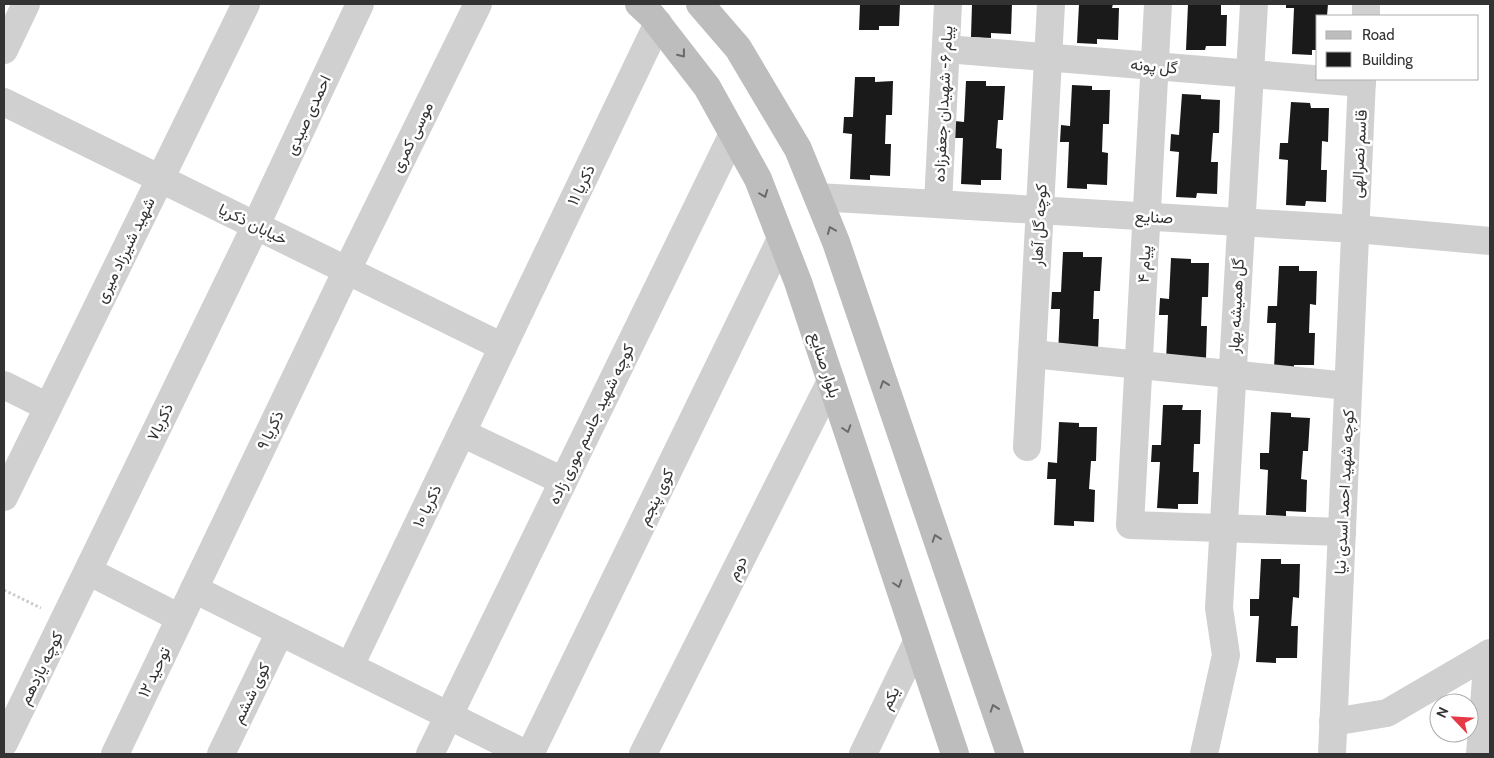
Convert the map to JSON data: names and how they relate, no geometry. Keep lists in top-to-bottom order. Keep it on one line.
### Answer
{"streets":{"street":["گل پونه","پیام ۶- شهیدان جعفرزاده","احمدی صیدی","موسی کمری","قاسم نصرالهی","ذکریا ۱۱","صنایع","خیابان ذکریا","کوچه گل آهار","شهید شیرزاد میری","پیام ۴","گل همیشه بهار","بلوار صنایع","ذکریا۷","کوچه شهید جاسم موری زاده","ذکریا ۹","کوچه شهید احمد اسدی نیا","کوی پنجم","ذکریا ۱۰","دوم","کوچه یازدهم","توحید ۱۲","کوی ششم","یکم"]},"crossings":[["گل پونه","پیام ۶- شهیدان جعفرزاده"],["گل پونه","قاسم نصرالهی"],["گل پونه","کوچه گل آهار"],["گل پونه","پیام ۴"],["گل پونه","گل همیشه بهار"],["پیام ۶- شهیدان جعفرزاده","صنایع"],["احمدی صیدی","خیابان ذکریا"],["احمدی صیدی","ذکریا۷"],["موسی کمری","خیابان ذکریا"],["موسی کمری","ذکریا ۹"],["قاسم نصرالهی","صنایع"],["قاسم نصرالهی","کوچه شهید احمد اسدی نیا"],["ذکریا ۱۱","خیابان ذکریا"],["ذکریا ۱۱","بلوار صنایع"],["ذکریا ۱۱","ذکریا ۱۰"],["صنایع","کوچه گل آهار"],["صنایع","پیام ۴"],["صنایع","گل همیشه بهار"],["صنایع","کوچه شهید احمد اسدی نیا"],["خیابان ذکریا","شهید شیرزاد میری"],["خیابان ذکریا","ذکریا۷"],["خیابان ذکریا","ذکریا ۹"],["خیابان ذکریا","ذکریا ۱۰"],["پیام ۴","گل همیشه بهار"],["بلوار صنایع","کوچه شهید جاسم موری زاده"],["بلوار صنایع","کوی پنجم"],["بلوار صنایع","دوم"],["بلوار صنایع","یکم"],["ذکریا۷","کوچه یازدهم"],["ذکریا ۹","توحید ۱۲"]],"legend":["Road","Building"],"north":"top left"}
